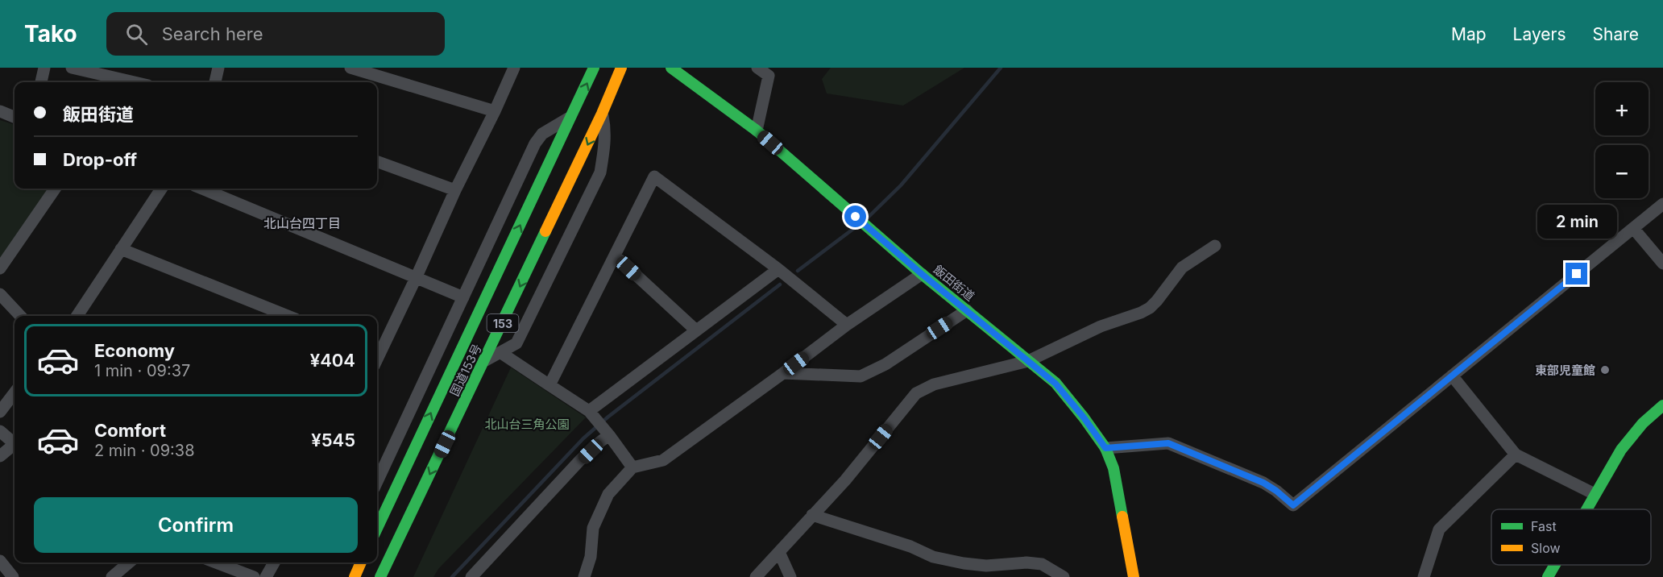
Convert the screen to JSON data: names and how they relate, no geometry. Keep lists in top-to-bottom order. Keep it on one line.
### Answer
{"streets":{"main road":["飯田街道","153","国道153号"]},"districts":["北山台四丁目"],"parks":["北山台三角公園"],"places":["東部児童館"],"legend":["Fast","Slow"],"page":{"header":"Tako","search":"Search here","nav":["Map","Layers","Share"],"map_buttons":["+","−"],"banner":["飯田街道","Drop-off"],"bubble":"2 min","list":[{"name":"Economy","note":"1 min · 09:37","value":"¥404"},{"name":"Comfort","note":"2 min · 09:38","value":"¥545"}],"buttons":"Confirm"}}
